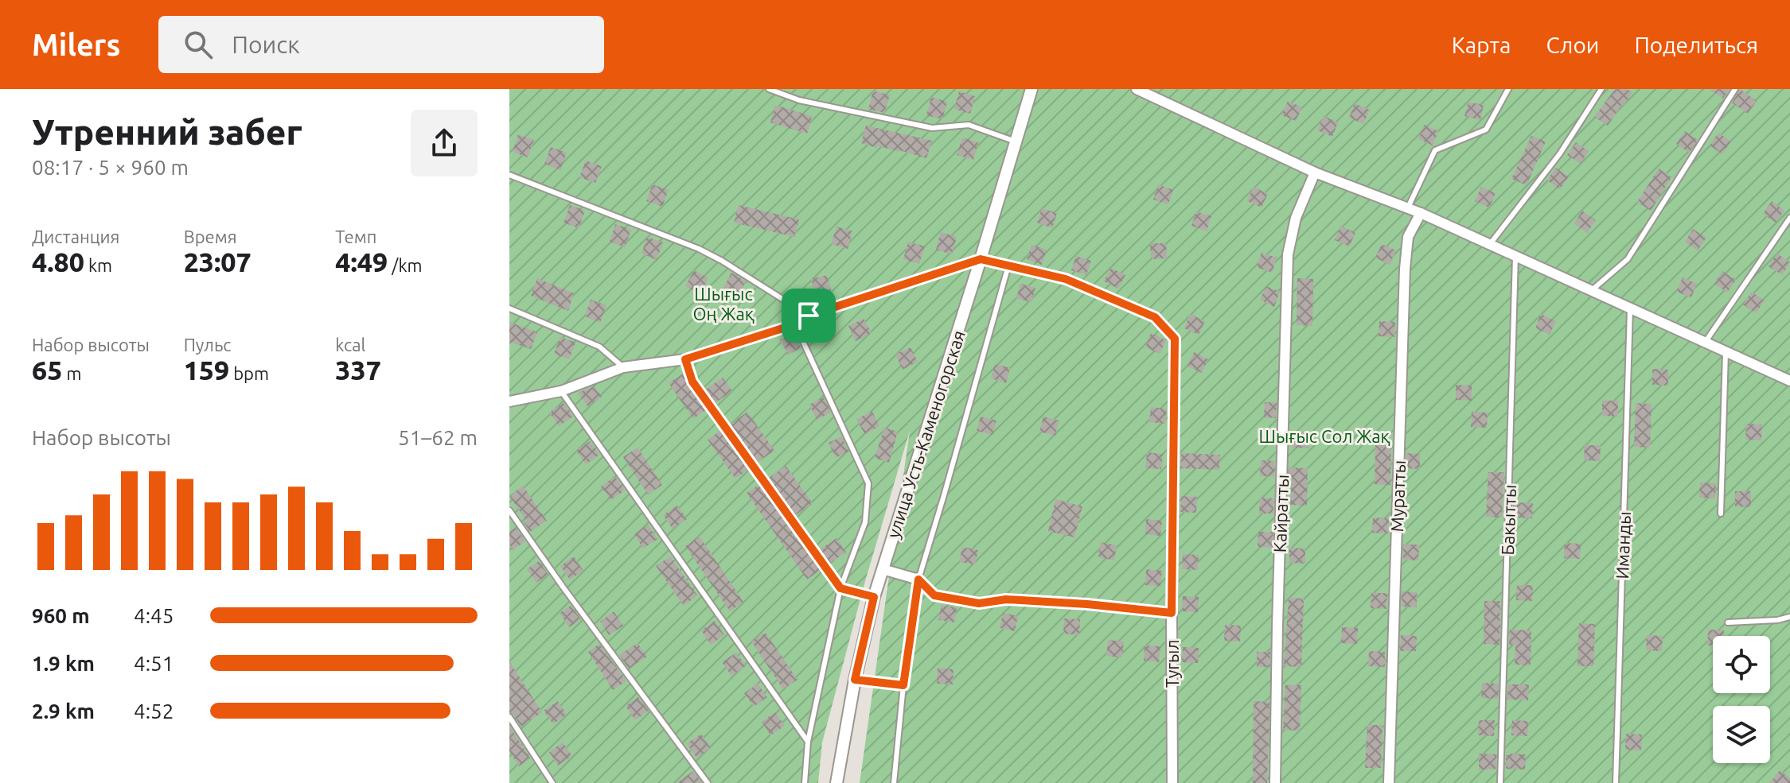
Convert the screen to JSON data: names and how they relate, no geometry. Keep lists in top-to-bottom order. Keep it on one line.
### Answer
{"streets":{"street":["улица Усть-Каменогорская","Муратты","Кайратты","Тугыл"],"lane":["Бакытты","Иманды"]},"crossings":[["улица Усть-Каменогорская","Тугыл"]],"parks":["Шығыс Оң Жақ","Шығыс Сол Жақ"],"page":{"header":"Milers","search":"Поиск","nav":["Карта","Слои","Поделиться"],"heading":["Утренний забег","08:17 · 5 × 960 m"],"stats":[["Дистанция","4.80 km"],["Время","23:07"],["Темп","4:49 /km"],["Набор высоты","65 m"],["Пульс","159 bpm"],["kcal","337"]],"chart":["Набор высоты","51–62 m"],"list":[{"name":"960 m","note":"4:45"},{"name":"1.9 km","note":"4:51"},{"name":"2.9 km","note":"4:52"}]}}
